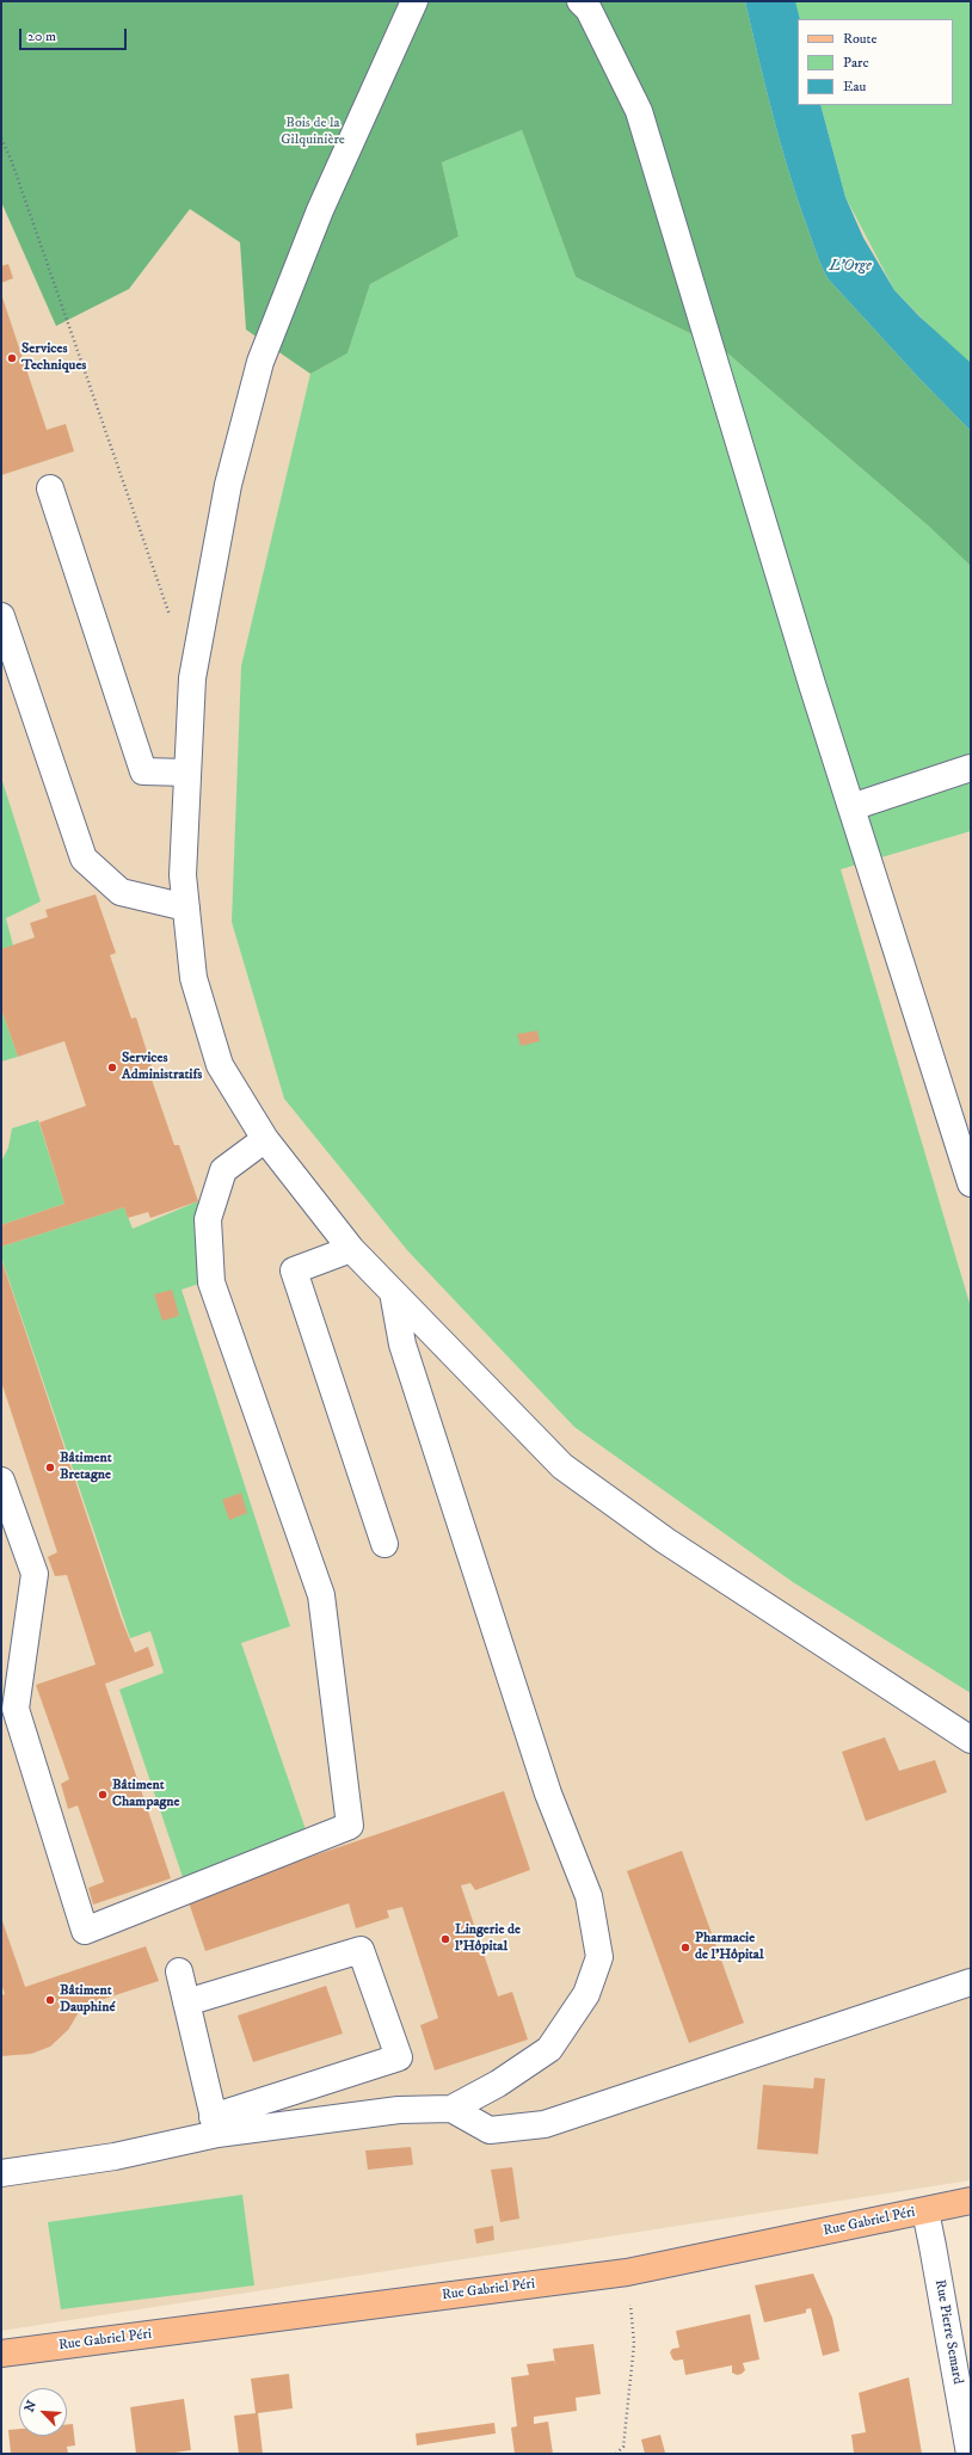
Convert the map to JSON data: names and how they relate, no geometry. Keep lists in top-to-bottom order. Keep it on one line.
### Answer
{"streets":{"main road":["Rue Gabriel Péri"],"street":["Rue Pierre Semard"]},"crossings":[["Rue Gabriel Péri","Rue Pierre Semard"]],"water":["L'Orge"],"parks":["Bois de la Gilquinière"],"places":["Services Techniques","Services Administratifs","Bâtiment Bretagne","Bâtiment Champagne","Lingerie de l'Hôpital","Pharmacie de l'Hôpital","Bâtiment Dauphiné"],"legend":["Route","Parc","Eau"],"scale_bar":"20 m","north":"top left"}
